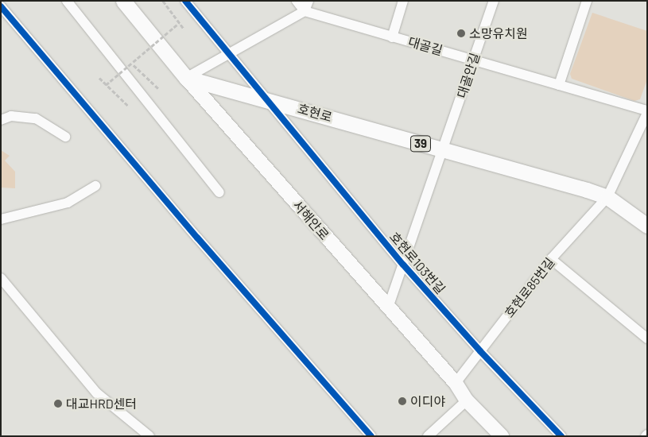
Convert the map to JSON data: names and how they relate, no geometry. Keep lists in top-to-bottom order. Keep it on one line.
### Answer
{"streets":{"main road":["호현로","39","서해안로"],"street":["대골길","대골안길","호현로103번길","호현로85번길"]},"crossings":[["대골길","대골안길"],["대골길","호현로85번길"],["대골안길","호현로"],["호현로","서해안로"],["호현로","호현로103번길"],["호현로","호현로85번길"],["서해안로","호현로85번길"],["호현로103번길","호현로85번길"]],"places":["소망유치원","이디야","대교HRD센터"]}
